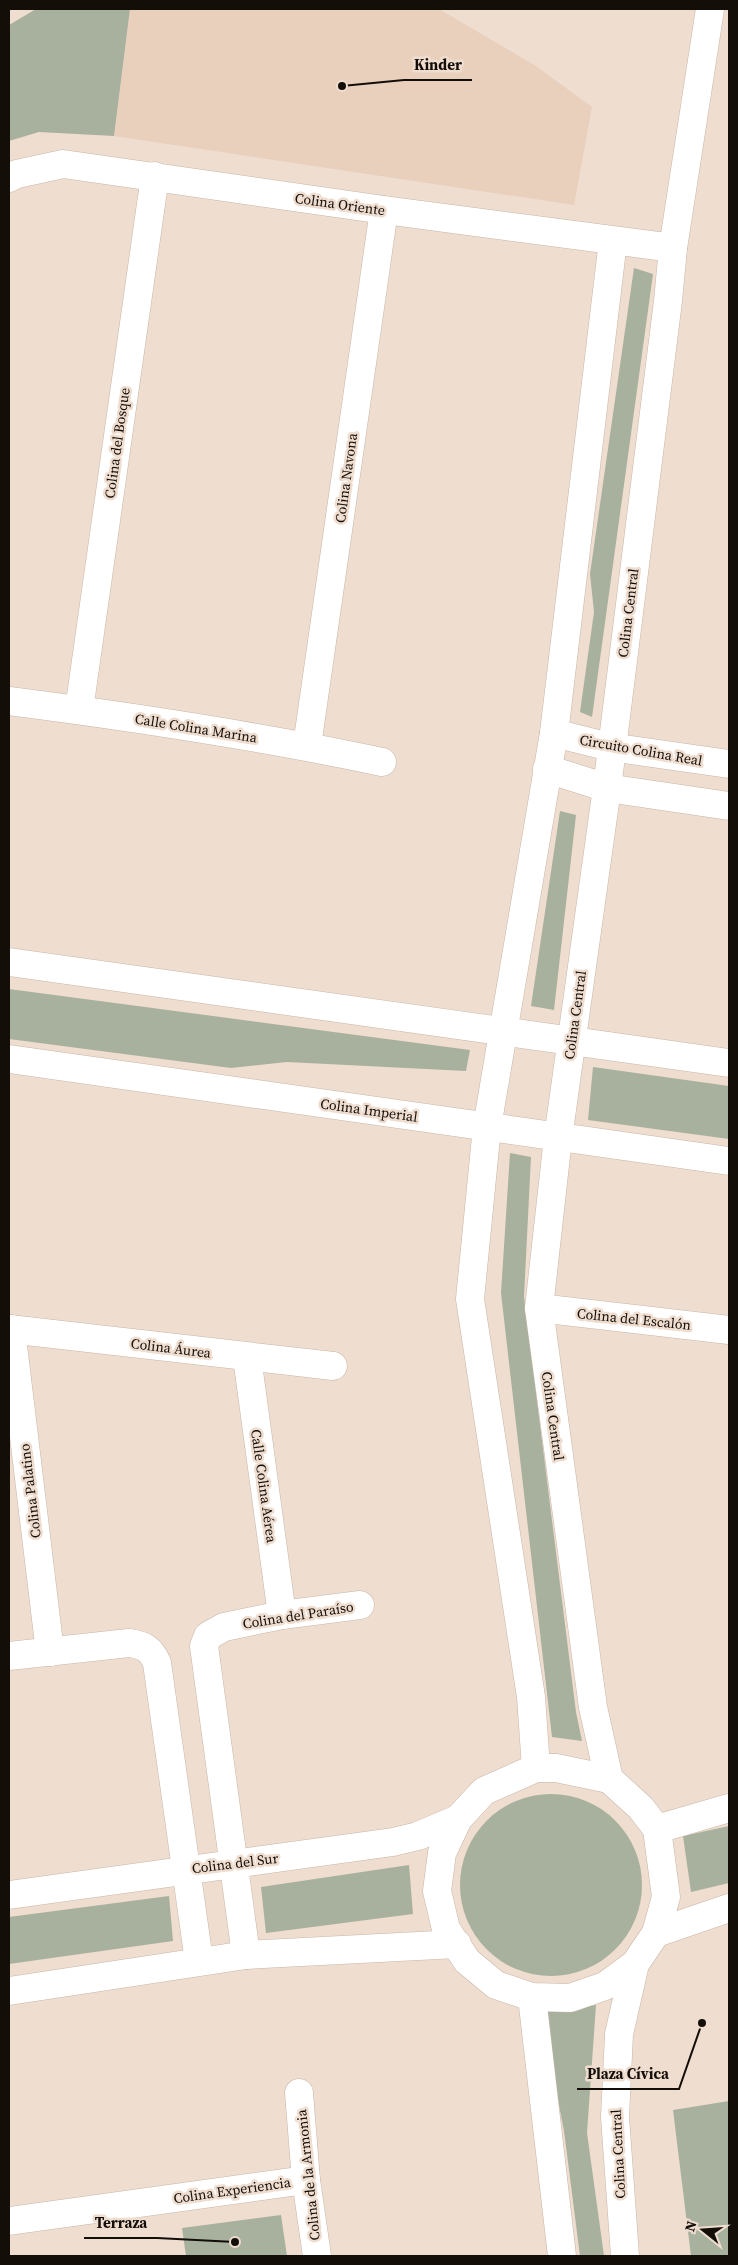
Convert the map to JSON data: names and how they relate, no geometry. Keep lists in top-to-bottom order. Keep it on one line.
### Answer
{"streets":{"street":["Colina Oriente","Colina del Bosque","Colina Navona","Colina Central","Calle Colina Marina","Circuito Colina Real","Colina Imperial","Colina del Escalón","Colina Áurea","Calle Colina Aérea","Colina Palatino","Colina del Paraíso","Colina del Sur","Colina de la Armonia","Colina Experiencia"]},"crossings":[["Colina Oriente","Colina del Bosque"],["Colina Oriente","Colina Navona"],["Colina Oriente","Colina Central"],["Colina del Bosque","Calle Colina Marina"],["Colina Navona","Calle Colina Marina"],["Colina Central","Circuito Colina Real"],["Colina Central","Colina Imperial"],["Colina Central","Colina del Escalón"],["Colina Áurea","Calle Colina Aérea"],["Colina Áurea","Colina Palatino"],["Calle Colina Aérea","Colina del Paraíso"],["Colina del Paraíso","Colina del Sur"],["Colina de la Armonia","Colina Experiencia"]],"places":["Kinder","Plaza Cívica","Terraza"],"north":"left"}
